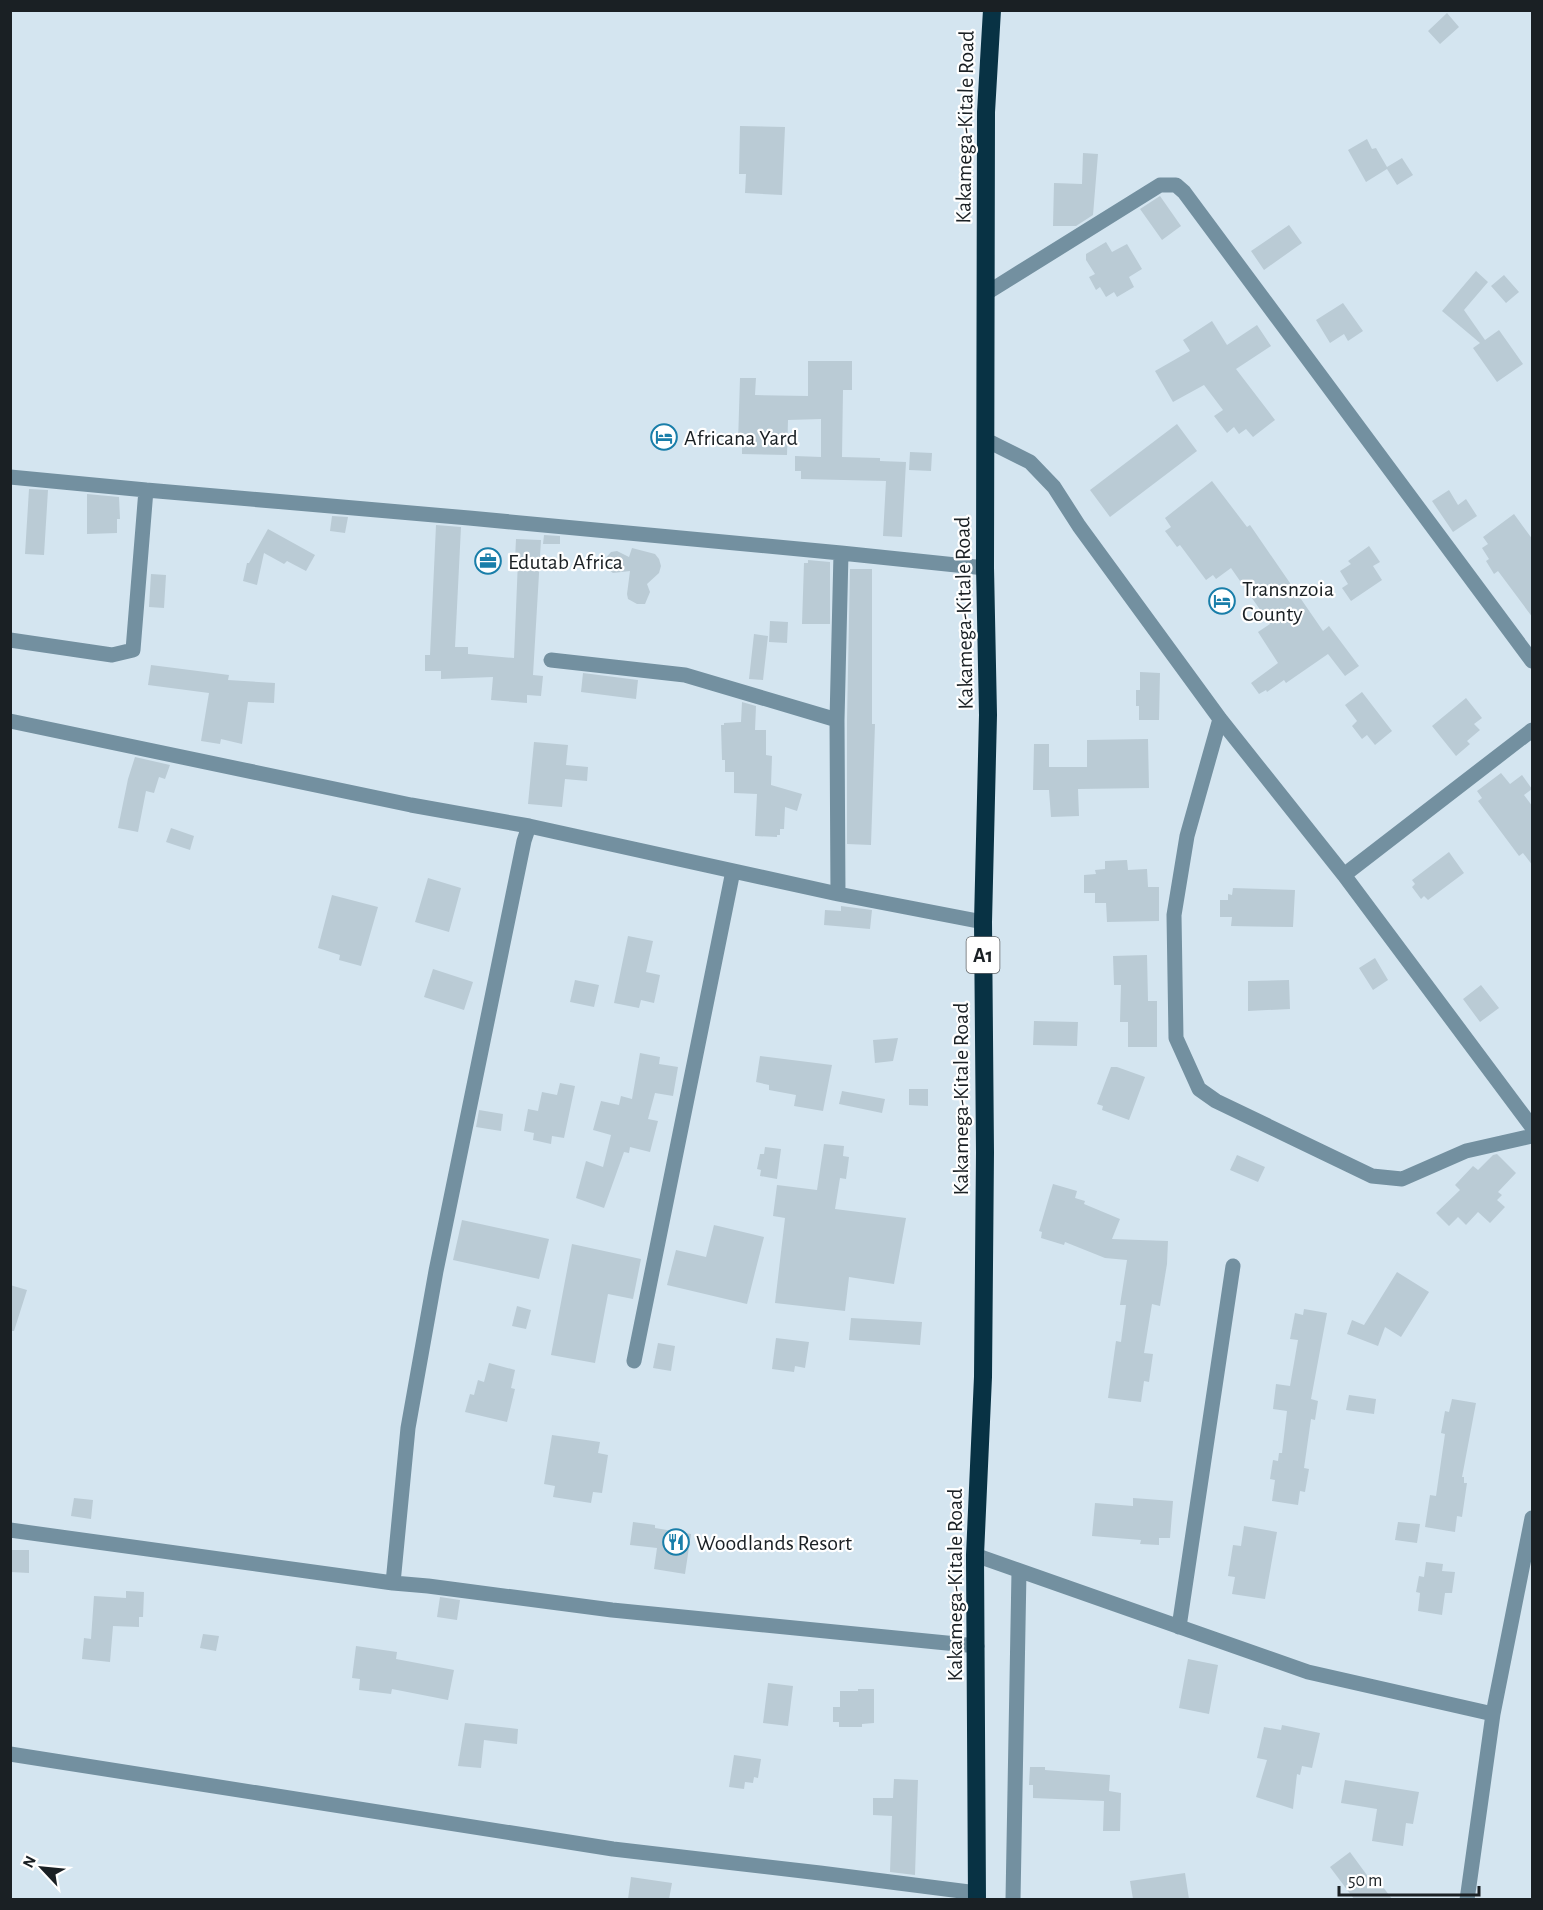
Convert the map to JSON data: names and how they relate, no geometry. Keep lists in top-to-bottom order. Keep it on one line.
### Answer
{"streets":{"highway":["Kakamega-Kitale Road","A1"]},"places":{"hotel":["Africana Yard","Transnzoia County"],"office":["Edutab Africa"],"restaurant":["Woodlands Resort"]},"scale_bar":"50 m","north":"top left"}
